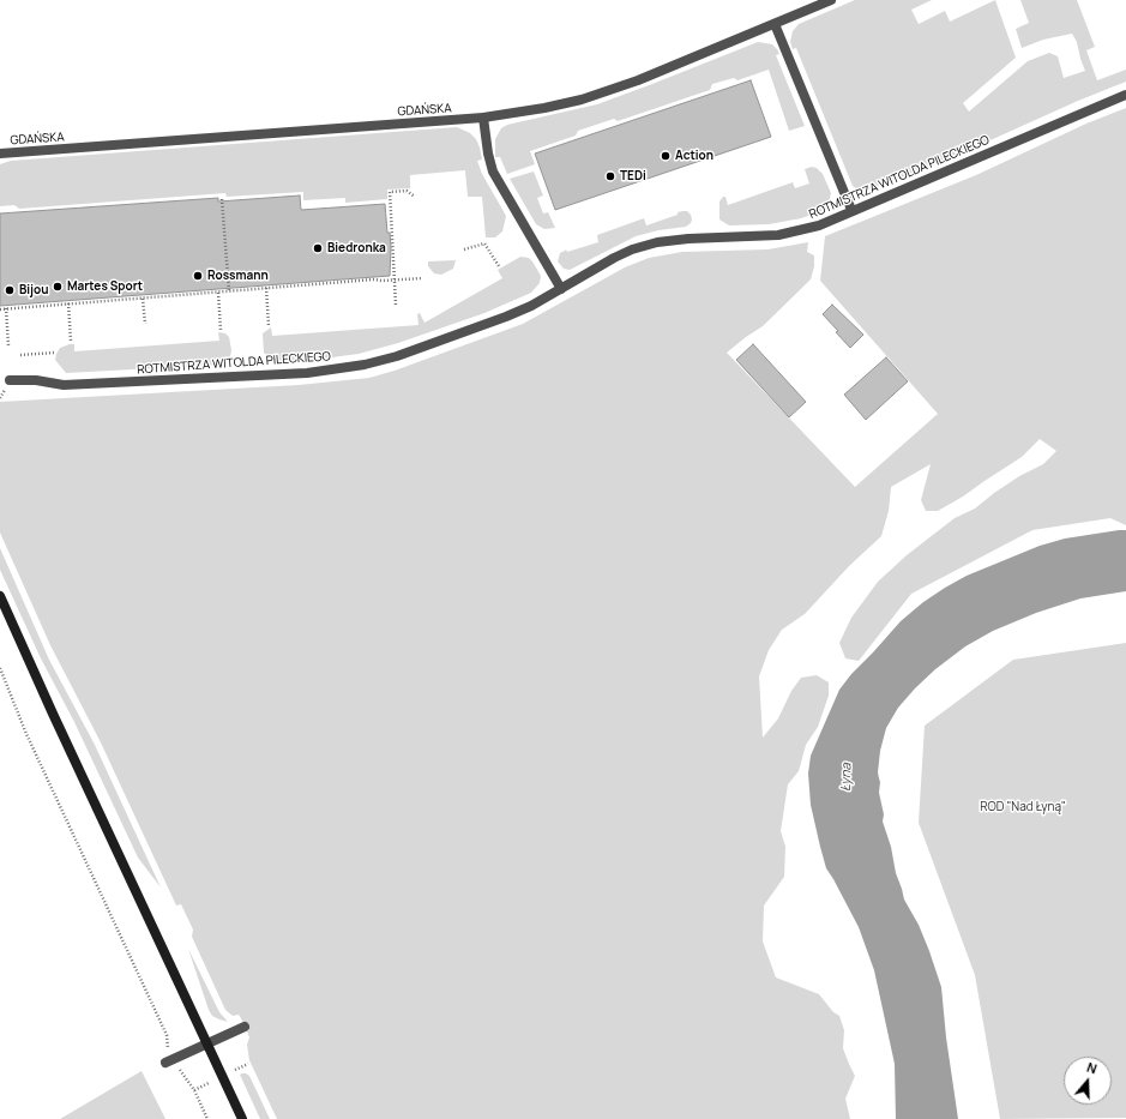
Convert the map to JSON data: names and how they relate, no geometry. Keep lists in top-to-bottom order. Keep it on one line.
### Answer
{"streets":{"street":["GDAŃSKA","ROTMISTRZA WITOLDA PILECKIEGO"]},"water":["Łyna"],"parks":["ROD \"Nad Łyną\""],"places":["Action","TEDi","Biedronka","Rossmann","Martes Sport","Bijou"],"north":"top"}
